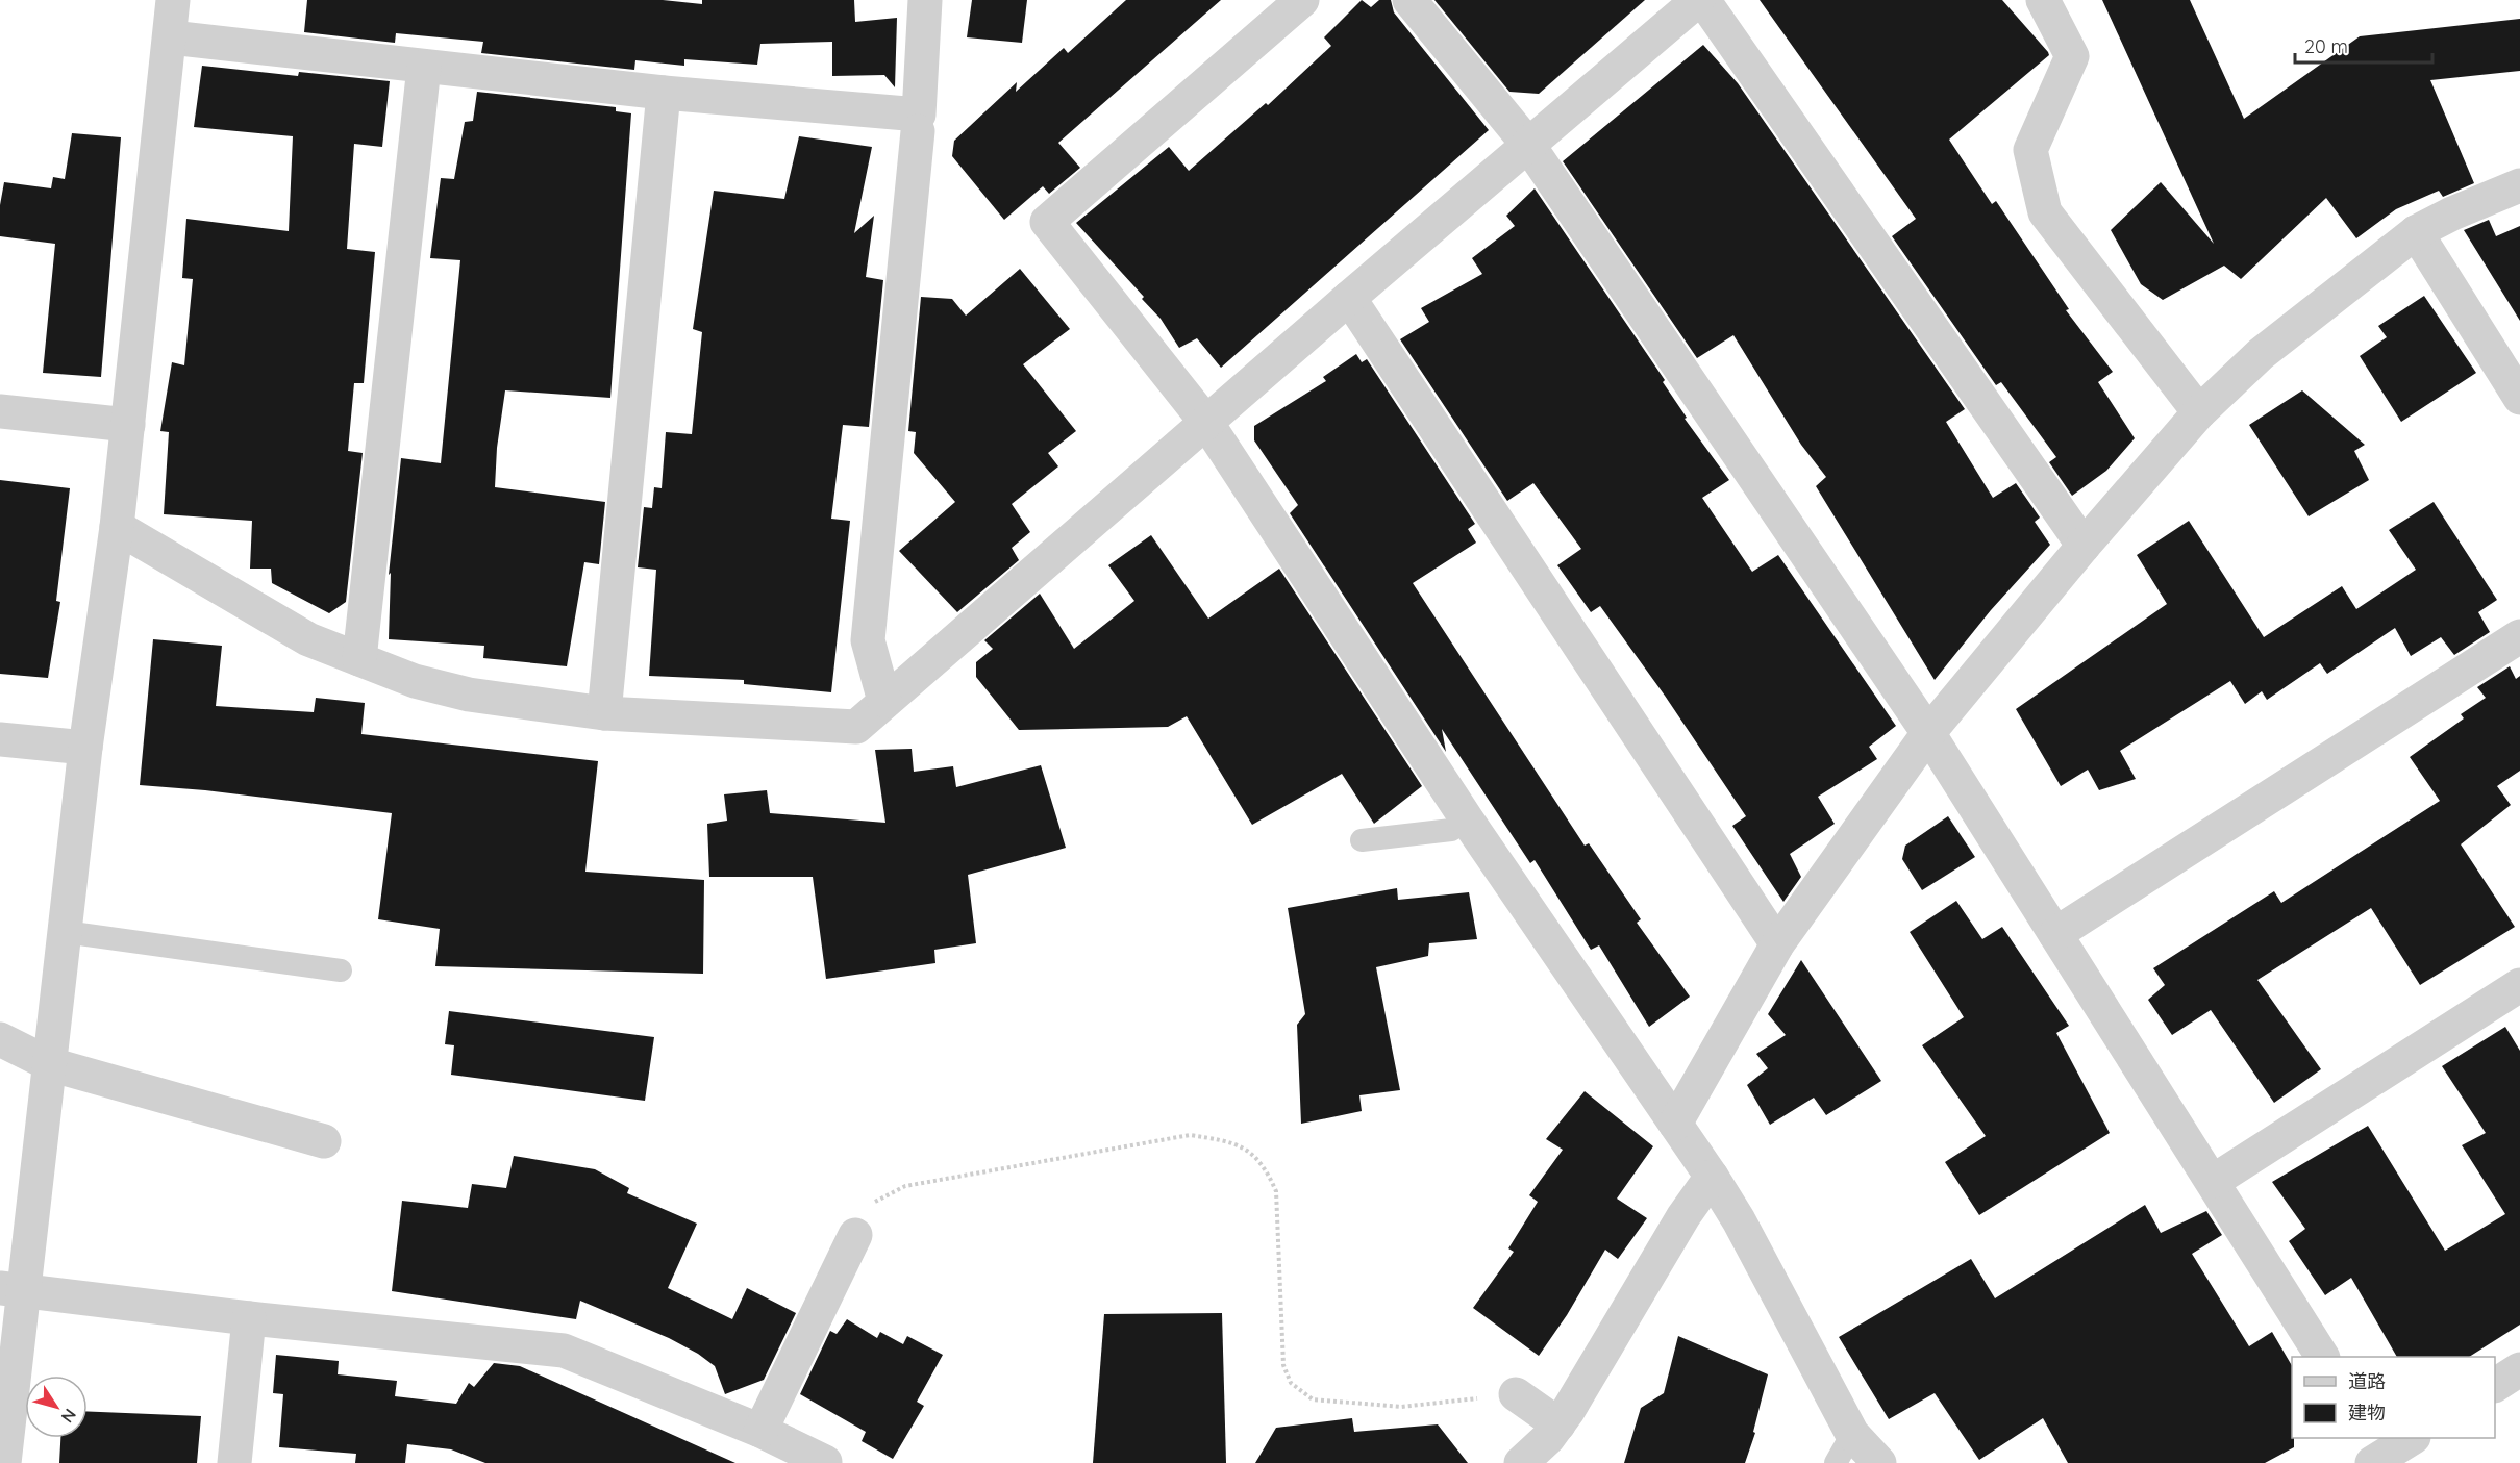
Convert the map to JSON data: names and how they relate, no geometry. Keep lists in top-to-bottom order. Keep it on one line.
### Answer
{"legend":["道路","建物"],"scale_bar":"20 m","north":"bottom right"}
